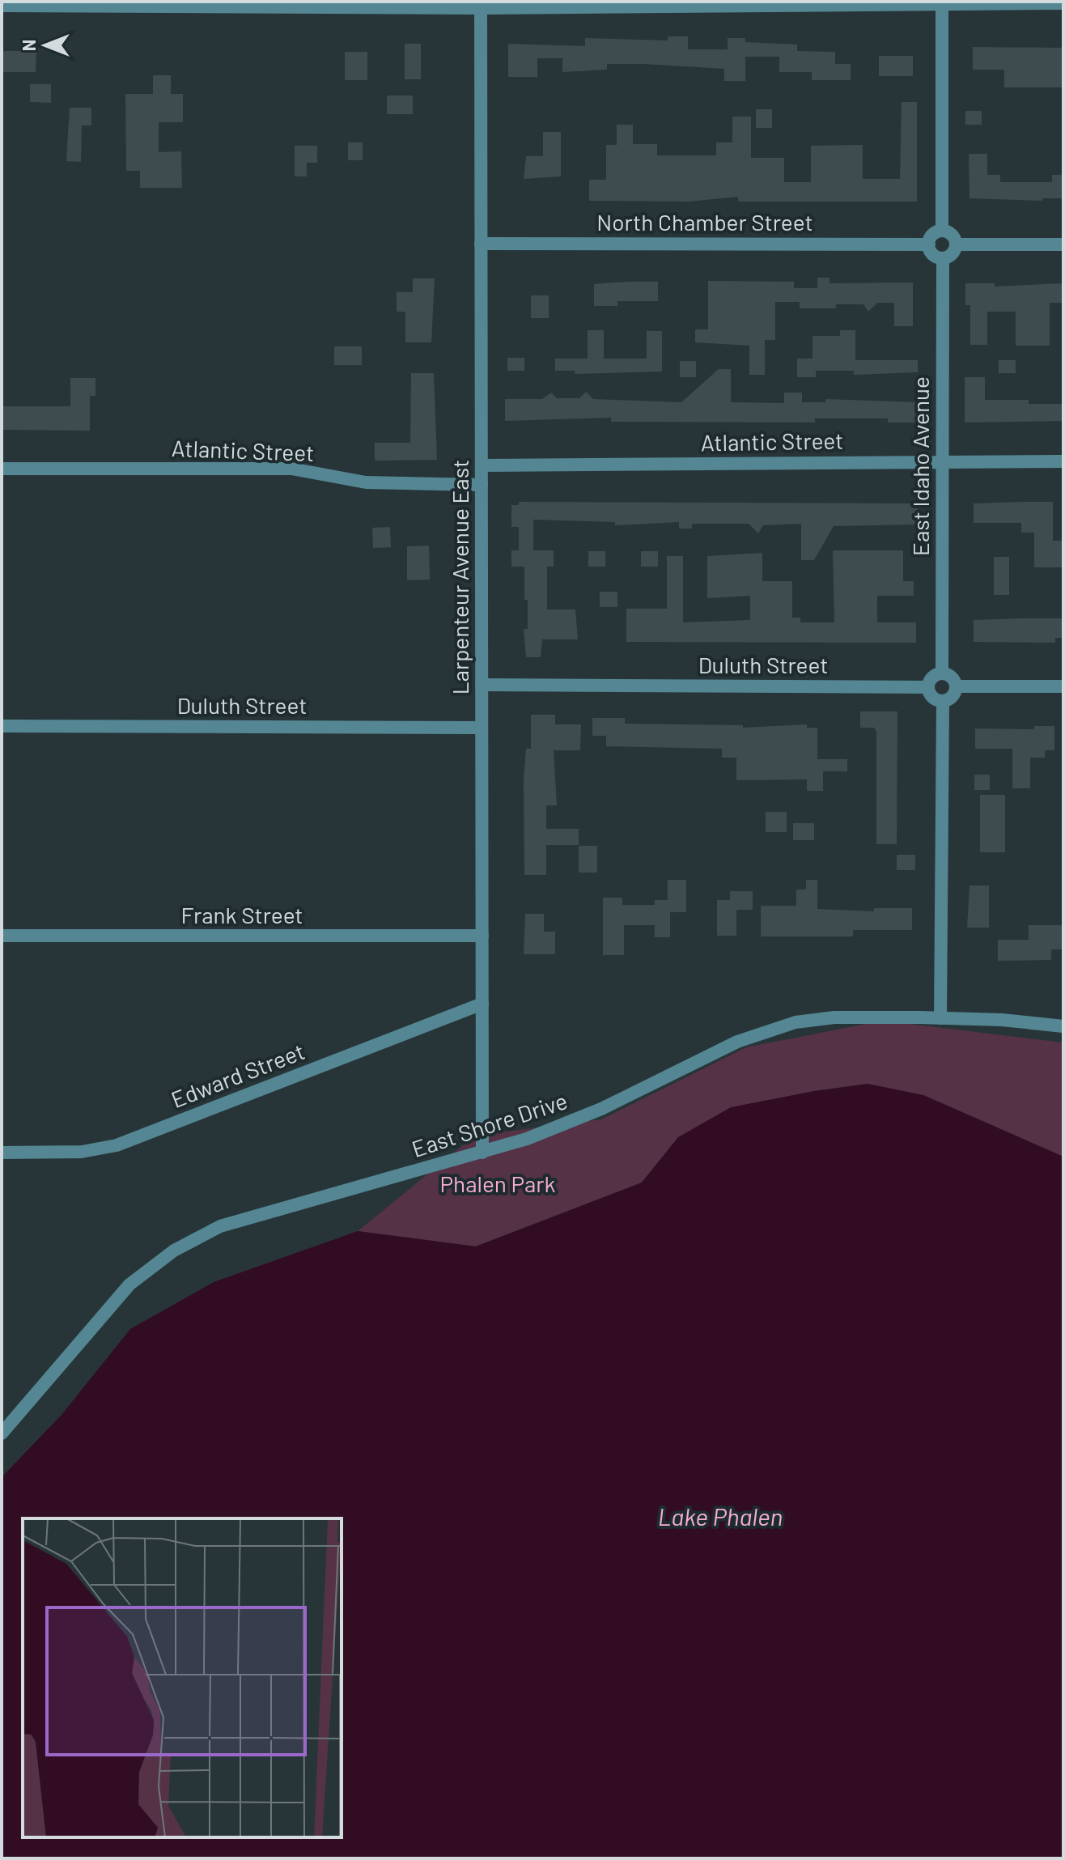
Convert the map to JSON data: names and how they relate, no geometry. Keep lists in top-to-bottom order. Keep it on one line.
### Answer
{"streets":{"street":["North Chamber Street","Atlantic Street","East Idaho Avenue","Larpenteur Avenue East","Duluth Street","Frank Street","Edward Street","East Shore Drive"]},"crossings":[["North Chamber Street","East Idaho Avenue"],["North Chamber Street","Larpenteur Avenue East"],["Atlantic Street","East Idaho Avenue"],["Atlantic Street","Larpenteur Avenue East"],["East Idaho Avenue","Duluth Street"],["Larpenteur Avenue East","Duluth Street"],["Larpenteur Avenue East","Frank Street"],["Larpenteur Avenue East","Edward Street"],["Larpenteur Avenue East","East Shore Drive"]],"water":["Lake Phalen"],"parks":["Phalen Park"],"north":"left"}
